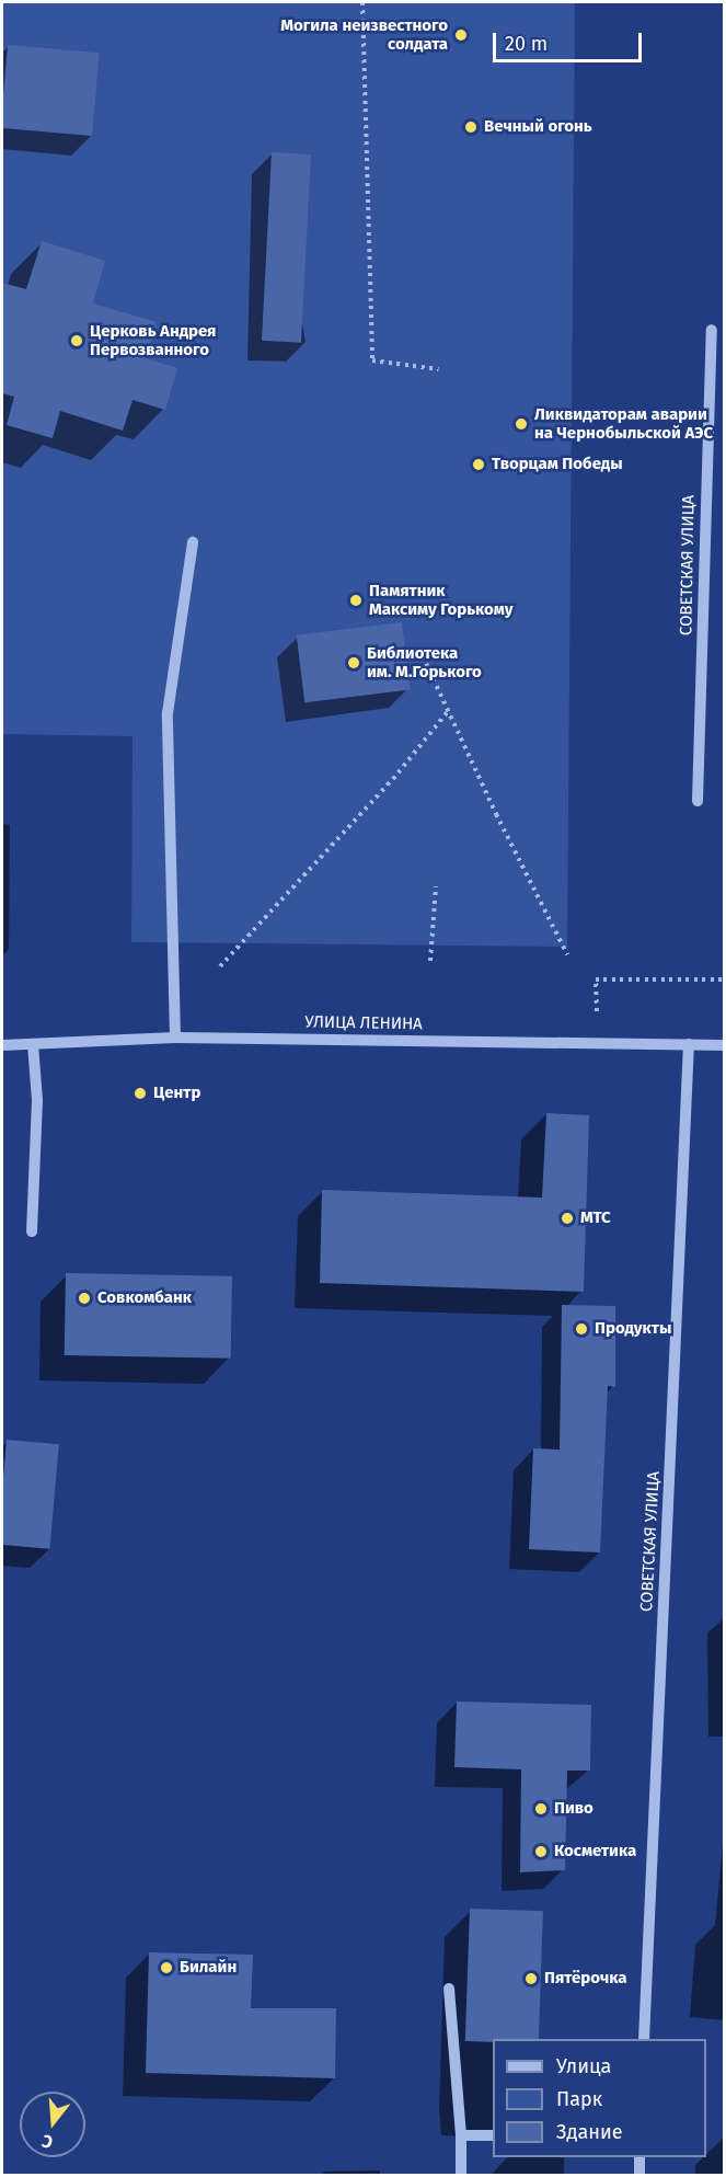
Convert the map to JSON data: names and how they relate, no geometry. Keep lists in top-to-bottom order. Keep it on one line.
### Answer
{"streets":{"street":["СОВЕТСКАЯ УЛИЦА","УЛИЦА ЛЕНИНА"]},"crossings":[["СОВЕТСКАЯ УЛИЦА","УЛИЦА ЛЕНИНА"]],"places":["Могила неизвестного солдата","Вечный огонь","Церковь Андрея Первозванного","Ликвидаторам аварии на Чернобыльской АЭС","Творцам Победы","Памятник Максиму Горькому","Библиотека им. М.Горького","Центр","МТС","Совкомбанк","Продукты","Пиво","Косметика","Билайн","Пятёрочка"],"legend":["Улица","Парк","Здание"],"scale_bar":"20 m","north":"bottom"}
